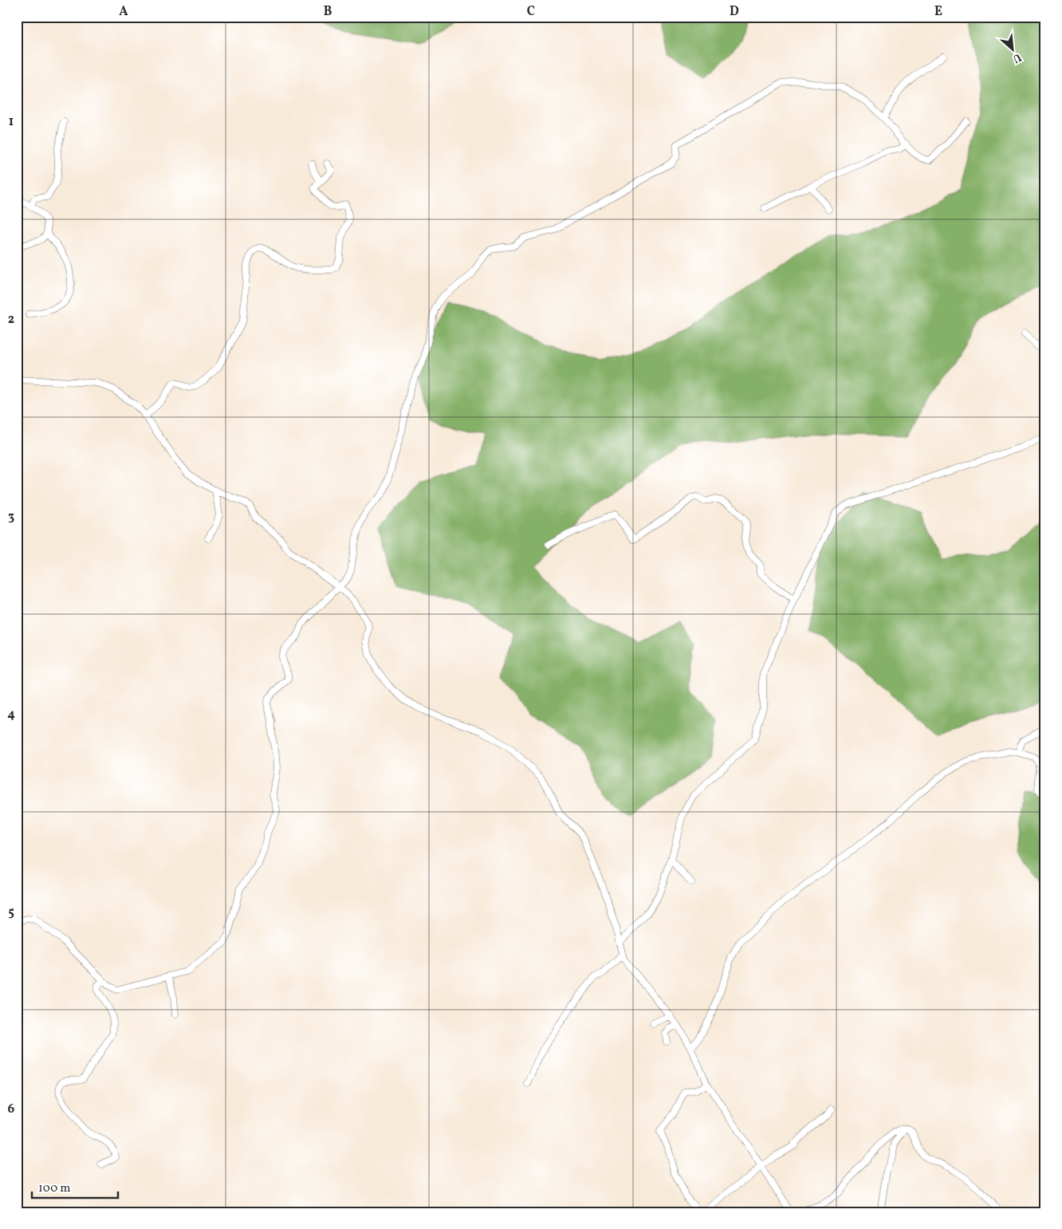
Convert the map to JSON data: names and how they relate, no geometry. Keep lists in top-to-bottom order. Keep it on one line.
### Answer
{"scale_bar":"100 m","north":"bottom right","grid":{"columns":["A","B","C","D","E"],"rows":["1","2","3","4","5","6"]}}
